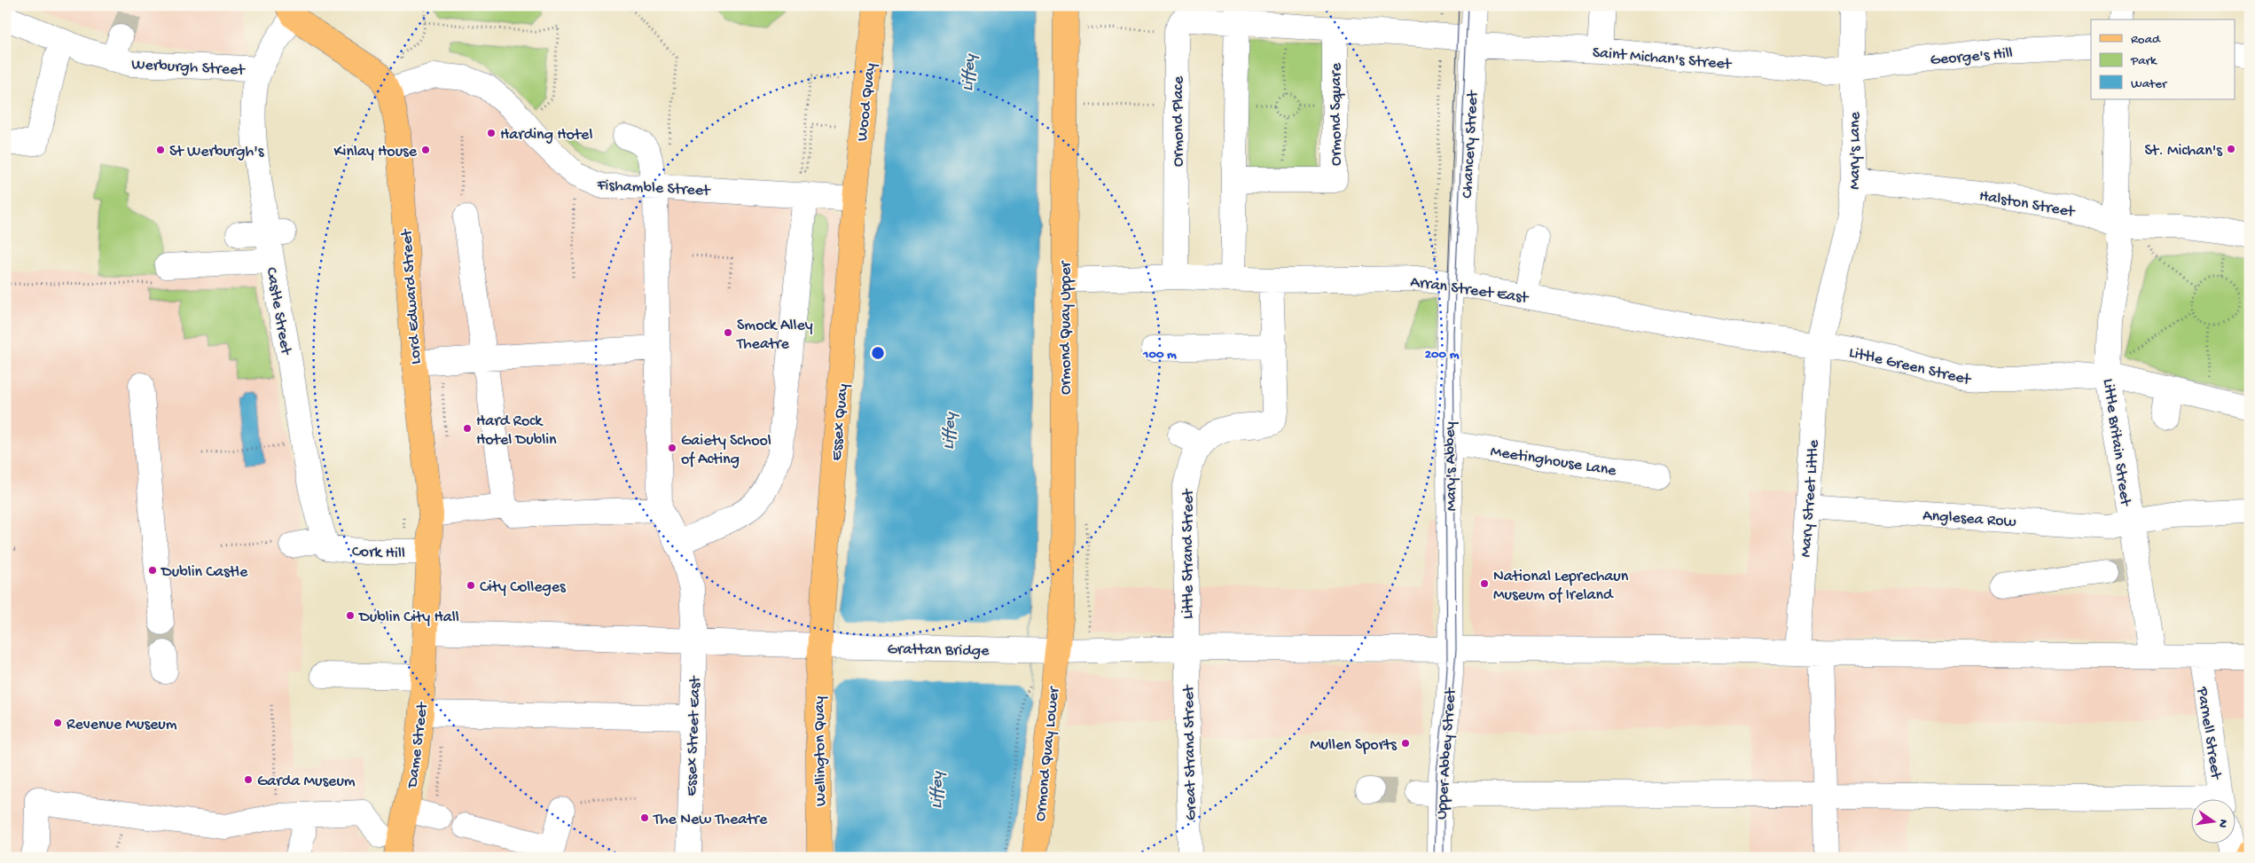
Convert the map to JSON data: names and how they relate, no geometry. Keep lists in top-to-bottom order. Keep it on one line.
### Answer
{"streets":{"main road":["Wood Quay","Lord Edward Street","Ormond Quay Upper","Essex Quay","Dame Street","Wellington Quay","Ormond Quay Lower"],"street":["George's Hill","Saint Michan's Street","Werburgh Street","Ormond Square","Ormond Place","Chancery Street","Mary's Lane","Fishamble Street","Halston Street","Arran Street East","Castle Street","Little Green Street","Little Britain Street","Meetinghouse Lane","Mary's Abbey","Mary Street Little","Anglesea Row","Cork Hill","Little Strand Street","Grattan Bridge","Parnell Street","Essex Street East","Great Strand Street","Upper Abbey Street"]},"crossings":[["George's Hill","Saint Michan's Street"],["George's Hill","Mary's Lane"],["Saint Michan's Street","Chancery Street"],["Saint Michan's Street","Mary's Lane"],["Werburgh Street","Castle Street"],["Wood Quay","Fishamble Street"],["Wood Quay","Essex Quay"],["Ormond Place","Arran Street East"],["Chancery Street","Arran Street East"],["Chancery Street","Mary's Abbey"],["Mary's Lane","Halston Street"],["Mary's Lane","Arran Street East"],["Mary's Lane","Little Green Street"],["Mary's Lane","Mary Street Little"],["Fishamble Street","Lord Edward Street"],["Fishamble Street","Essex Quay"],["Halston Street","Little Britain Street"],["Arran Street East","Ormond Quay Upper"],["Arran Street East","Little Green Street"],["Arran Street East","Mary's Abbey"],["Arran Street East","Mary Street Little"],["Arran Street East","Little Strand Street"],["Castle Street","Cork Hill"],["Ormond Quay Upper","Grattan Bridge"],["Ormond Quay Upper","Ormond Quay Lower"],["Little Green Street","Little Britain Street"],["Little Green Street","Mary Street Little"],["Essex Quay","Grattan Bridge"],["Essex Quay","Wellington Quay"],["Little Britain Street","Anglesea Row"],["Little Britain Street","Grattan Bridge"],["Meetinghouse Lane","Mary's Abbey"],["Mary's Abbey","Grattan Bridge"],["Mary's Abbey","Upper Abbey Street"],["Mary Street Little","Anglesea Row"],["Mary Street Little","Grattan Bridge"],["Little Strand Street","Grattan Bridge"],["Little Strand Street","Great Strand Street"],["Grattan Bridge","Parnell Street"],["Grattan Bridge","Essex Street East"],["Grattan Bridge","Dame Street"],["Grattan Bridge","Wellington Quay"],["Grattan Bridge","Great Strand Street"],["Grattan Bridge","Ormond Quay Lower"],["Grattan Bridge","Upper Abbey Street"]],"water":["Liffey"],"places":["Harding Hotel","St. Michan's","St Werburgh's","Kinlay House","Smock Alley Theatre","Hard Rock Hotel Dublin","Gaiety School of Acting","Dublin Castle","National Leprechaun Museum of Ireland","City Colleges","Dublin City Hall","Revenue Museum","Mullen Sports","Garda Museum","The New Theatre"],"legend":["Road","Park","Water"],"north":"right","rings":["100 m","200 m"]}
